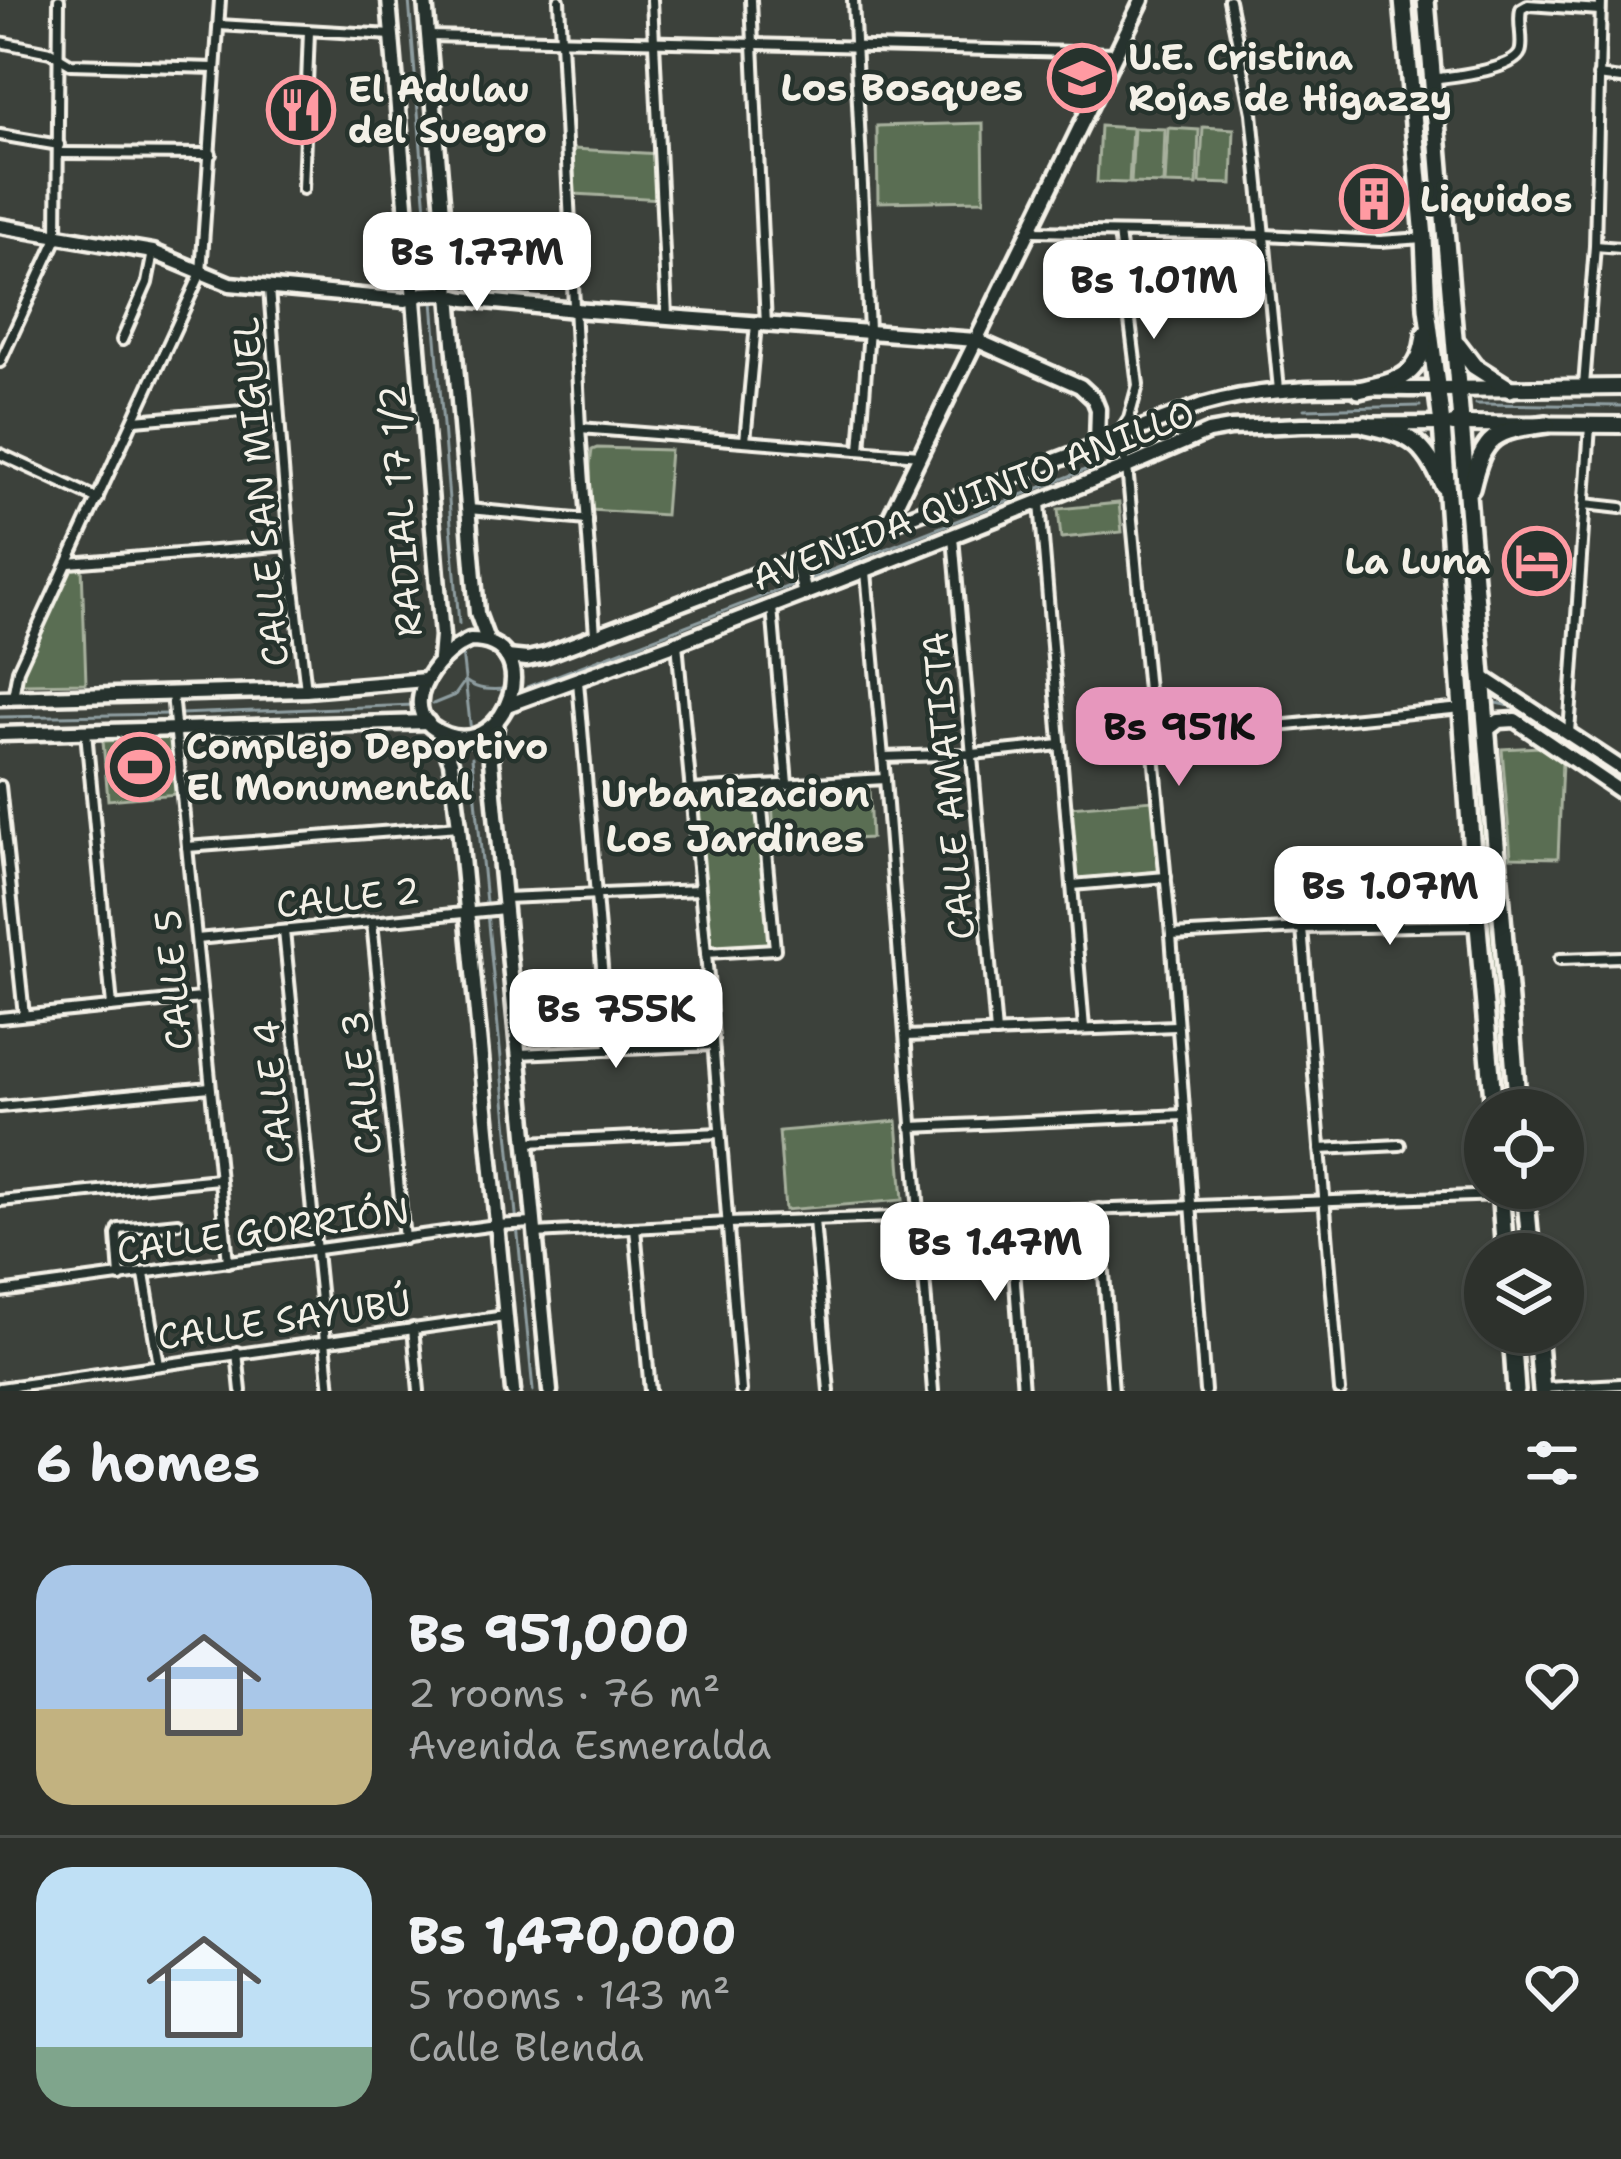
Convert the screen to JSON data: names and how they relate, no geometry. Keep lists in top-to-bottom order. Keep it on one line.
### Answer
{"streets":{"main road":["AVENIDA QUINTO ANILLO","RADIAL 17 1/2"],"street":["CALLE SAN MIGUEL","CALLE AMATISTA","CALLE 2","CALLE 5","CALLE 3","CALLE 4","CALLE GORRIÓN","CALLE SAYUBÚ"]},"crossings":[["AVENIDA QUINTO ANILLO","RADIAL 17 1/2"],["AVENIDA QUINTO ANILLO","CALLE AMATISTA"],["CALLE 2","CALLE 5"],["CALLE 2","CALLE 3"],["CALLE 2","CALLE 4"],["CALLE 5","CALLE GORRIÓN"],["CALLE 3","CALLE GORRIÓN"],["CALLE 4","CALLE GORRIÓN"],["CALLE 4","CALLE SAYUBÚ"]],"districts":["Los Bosques","Urbanizacion Los Jardines"],"places":{"school or university":["U.E. Cristina Rojas de Higazzy"],"restaurant":["El Adulau del Suegro"],"building":["Liquidos"],"hotel":["La Luna"],"sports":["Complejo Deportivo El Monumental"]},"page":{"price":["Bs 1.77M","Bs 1.01M","Bs 951K","Bs 1.07M","Bs 755K","Bs 1.47M"],"heading":"6 homes","list":[{"name":"Bs 951,000","note":"2 rooms · 76 m² · Avenida Esmeralda"},{"name":"Bs 1,470,000","note":"5 rooms · 143 m² · Calle Blenda"}]}}
